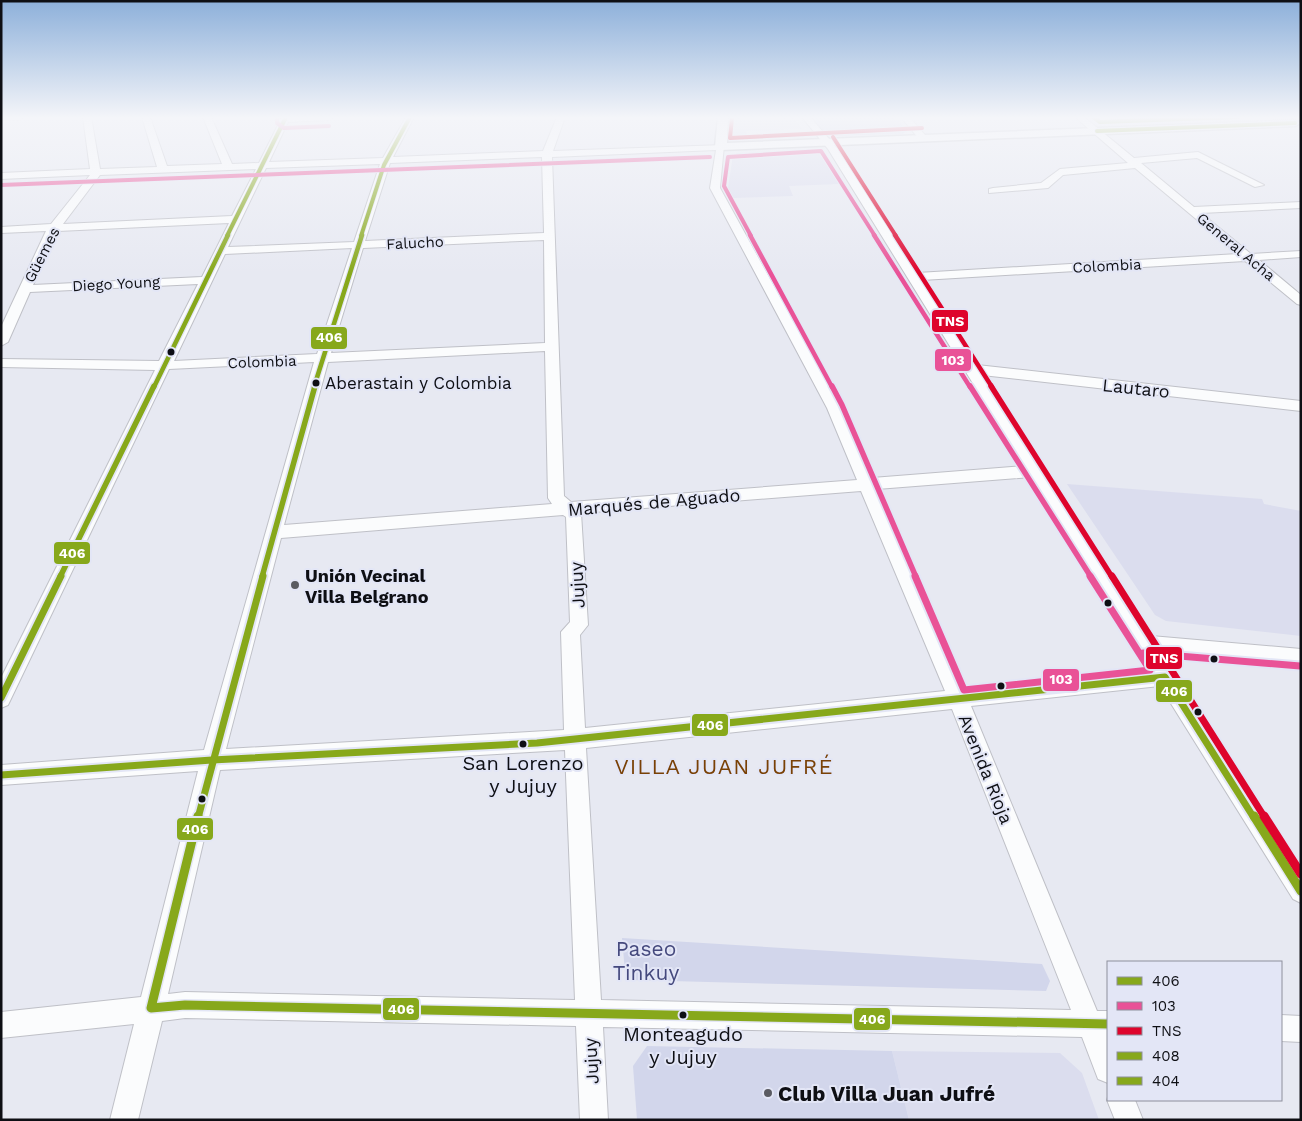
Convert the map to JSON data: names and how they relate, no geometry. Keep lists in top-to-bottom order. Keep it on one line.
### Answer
{"streets":{"street":["Falucho","General Acha","Güemes","Colombia","Diego Young","Lautaro","Marqués de Aguado","Jujuy","Avenida Rioja"]},"crossings":[["Falucho","Jujuy"],["General Acha","Colombia"],["Güemes","Diego Young"],["Colombia","Jujuy"],["Marqués de Aguado","Jujuy"],["Marqués de Aguado","Avenida Rioja"]],"districts":["VILLA JUAN JUFRÉ"],"parks":["Paseo Tinkuy"],"places":["Aberastain y Colombia","Unión Vecinal Villa Belgrano","San Lorenzo y Jujuy","Monteagudo y Jujuy","Club Villa Juan Jufré"],"lines":["transit line 406","transit line 103","transit line TNS"],"legend":["406","103","TNS","408","404"]}
